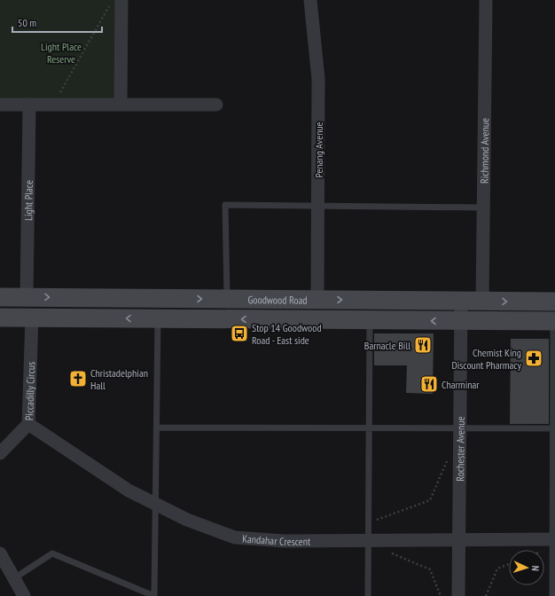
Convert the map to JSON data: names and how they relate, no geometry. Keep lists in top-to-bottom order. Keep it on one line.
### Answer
{"streets":{"main road":["Goodwood Road"],"street":["Penang Avenue","Richmond Avenue","Light Place","Piccadilly Circus","Rochester Avenue","Kandahar Crescent"]},"crossings":[["Penang Avenue","Goodwood Road"],["Richmond Avenue","Goodwood Road"],["Light Place","Goodwood Road"],["Goodwood Road","Piccadilly Circus"],["Goodwood Road","Rochester Avenue"],["Piccadilly Circus","Kandahar Crescent"],["Rochester Avenue","Kandahar Crescent"]],"parks":["Light Place Reserve"],"places":{"bus stop":["Stop 14 Goodwood Road - East side"],"restaurant":["Barnacle Bill","Charminar"],"pharmacy":["Chemist King Discount Pharmacy"],"church":["Christadelphian Hall"]},"scale_bar":"50 m","north":"right"}
